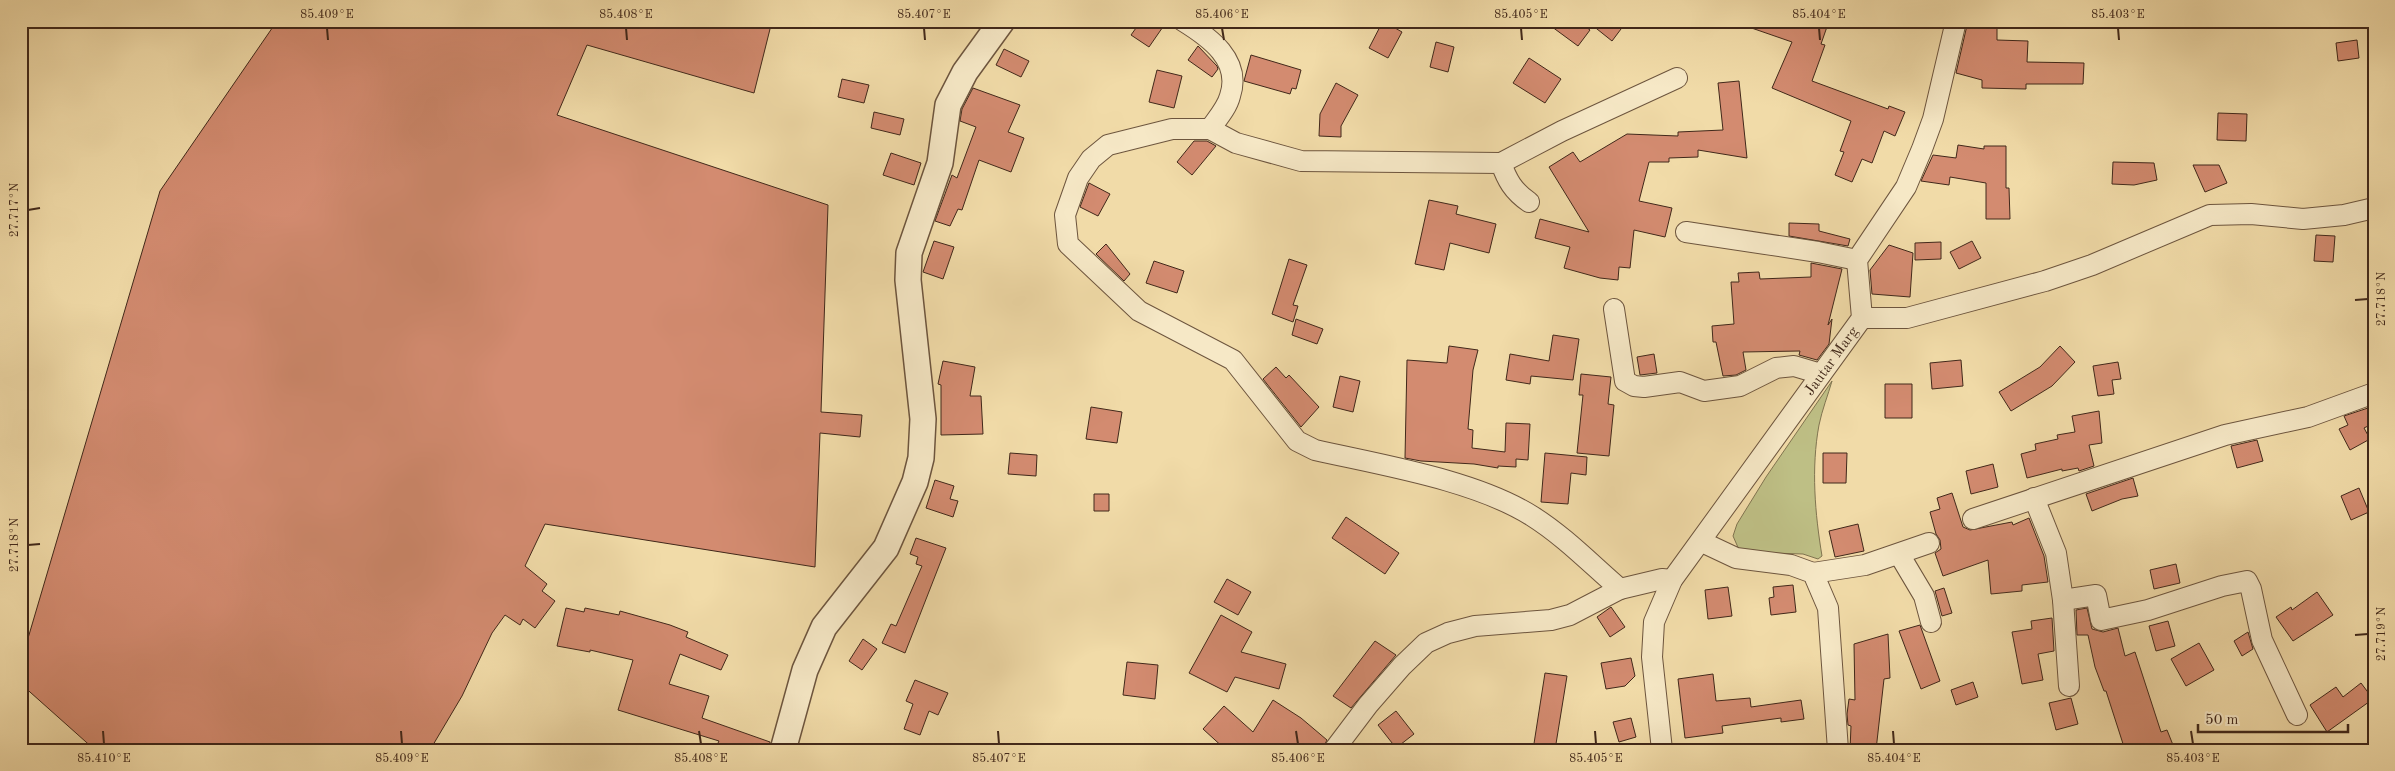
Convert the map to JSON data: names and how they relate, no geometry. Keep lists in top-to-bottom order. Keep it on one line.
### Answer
{"streets":{"street":["Jautar Marg"]},"scale_bar":"50 m","coordinates":["85.409°E","85.408°E","85.407°E","85.406°E","85.405°E","85.404°E","85.403°E","27.717°N","27.718°N","27.719°N","85.410°E"]}
